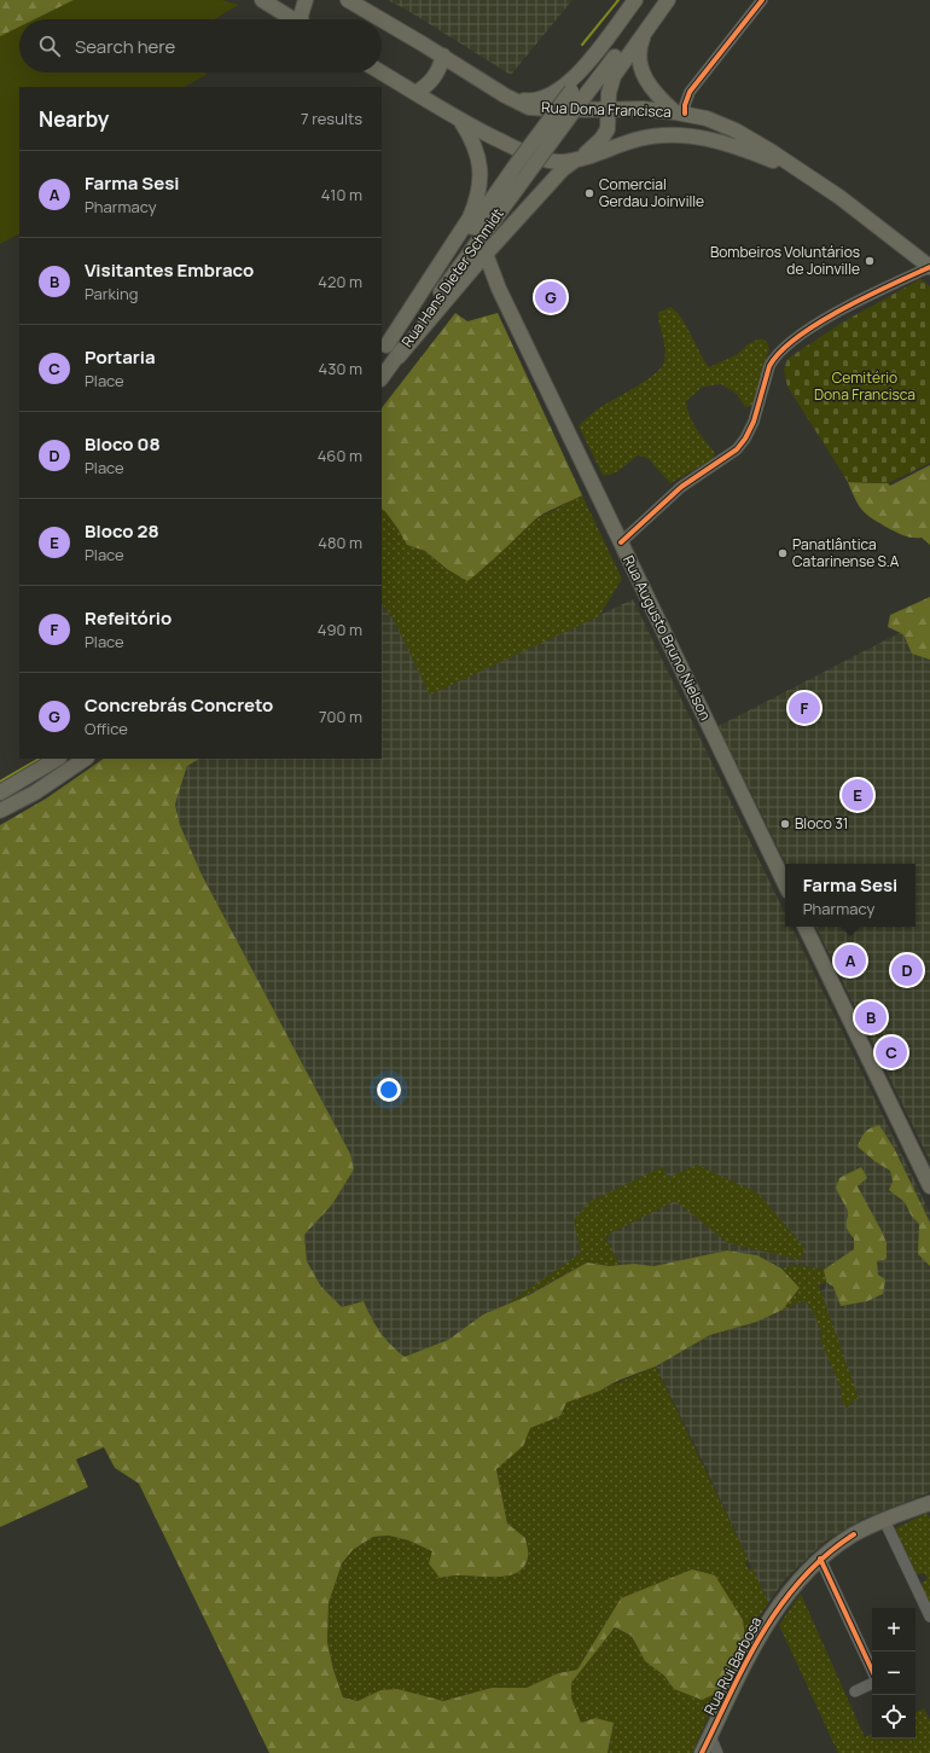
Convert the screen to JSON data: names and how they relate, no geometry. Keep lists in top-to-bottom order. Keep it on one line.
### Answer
{"streets":{"main road":["Rua Dona Francisca","Rua Hans Dieter Schmidt","Rua Augusto Bruno Nielson","Rua Rui Barbosa"]},"parks":["Cemitério Dona Francisca"],"places":["Comercial Gerdau Joinville","Bombeiros Voluntários de Joinville","Panatlântica Catarinense S.A","Bloco 31"],"page":{"search":"Search here","heading":["Nearby","7 results"],"list":[{"mark":"A","name":"Farma Sesi","note":"Pharmacy","value":"410 m"},{"mark":"B","name":"Visitantes Embraco","note":"Parking","value":"420 m"},{"mark":"C","name":"Portaria","note":"Place","value":"430 m"},{"mark":"D","name":"Bloco 08","note":"Place","value":"460 m"},{"mark":"E","name":"Bloco 28","note":"Place","value":"480 m"},{"mark":"F","name":"Refeitório","note":"Place","value":"490 m"},{"mark":"G","name":"Concrebrás Concreto","note":"Office","value":"700 m"}],"pins":["G","F","E","A","D","B","C"],"popup":["Farma Sesi","Pharmacy"],"map_buttons":["+","−"]}}
